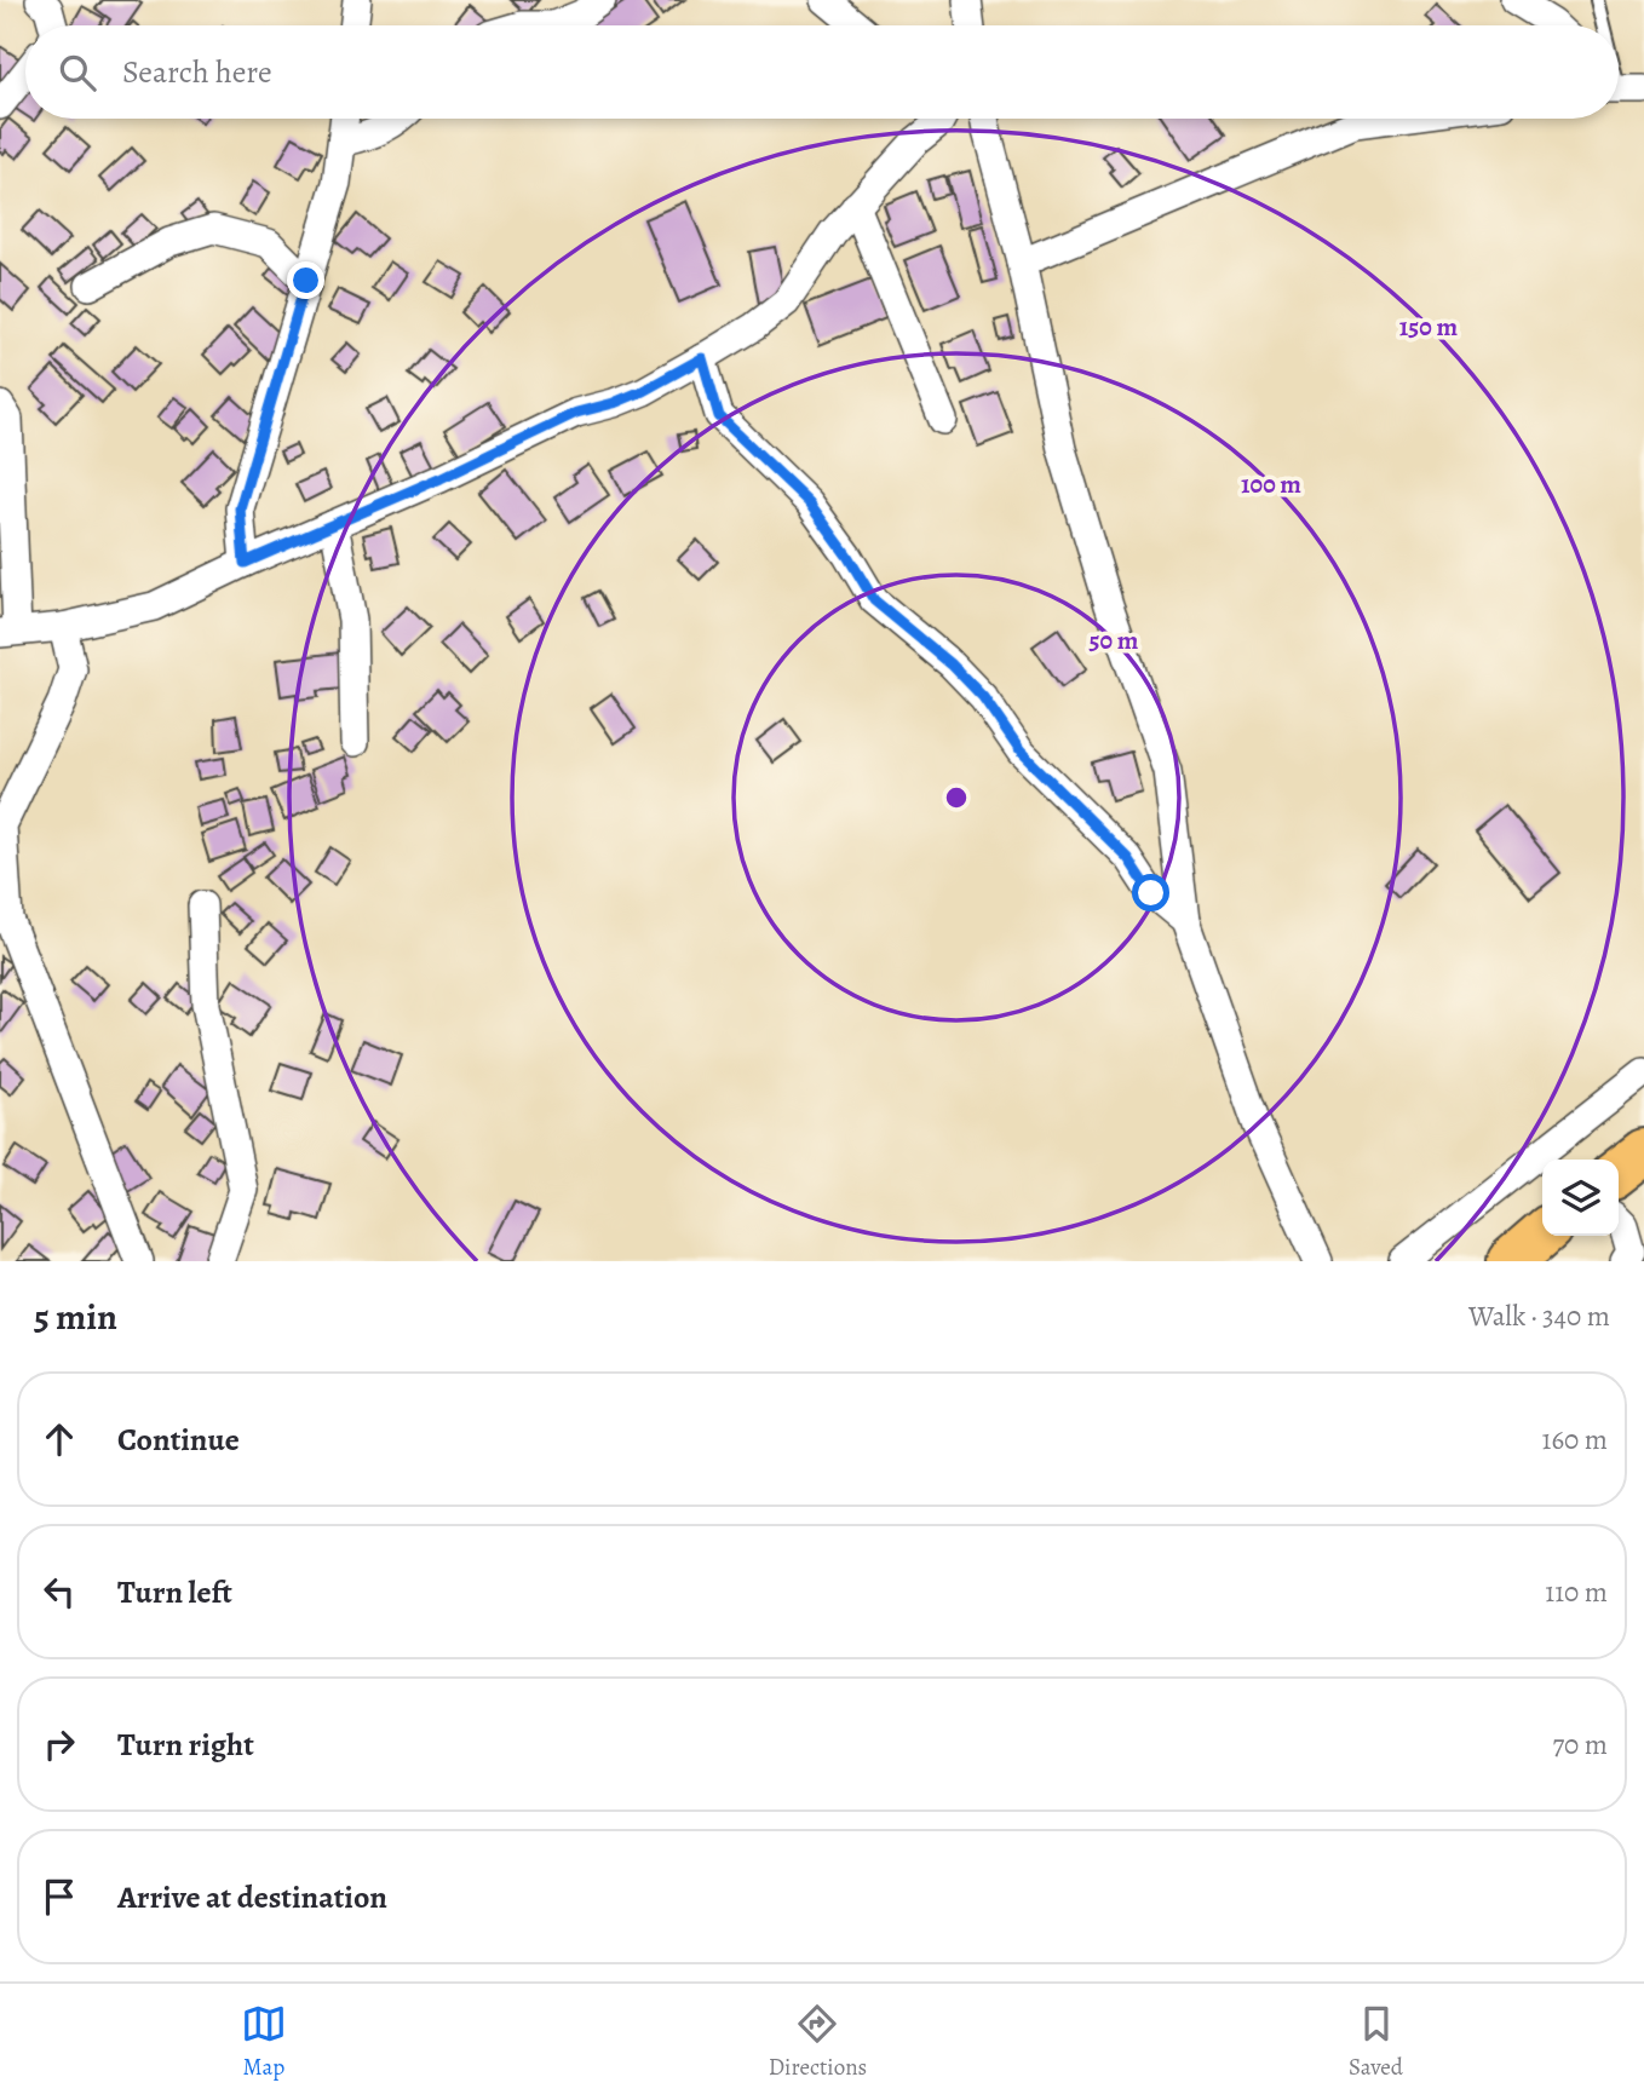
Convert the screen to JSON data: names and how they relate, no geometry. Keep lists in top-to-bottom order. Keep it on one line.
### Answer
{"page":{"search":"Search here","heading":["5 min","Walk · 340 m"],"list":[["Continue","160 m"],["Turn left","110 m"],["Turn right","70 m"],"Arrive at destination"],"nav":["Map","Directions","Saved"]},"rings":["150 m","100 m","50 m"]}
